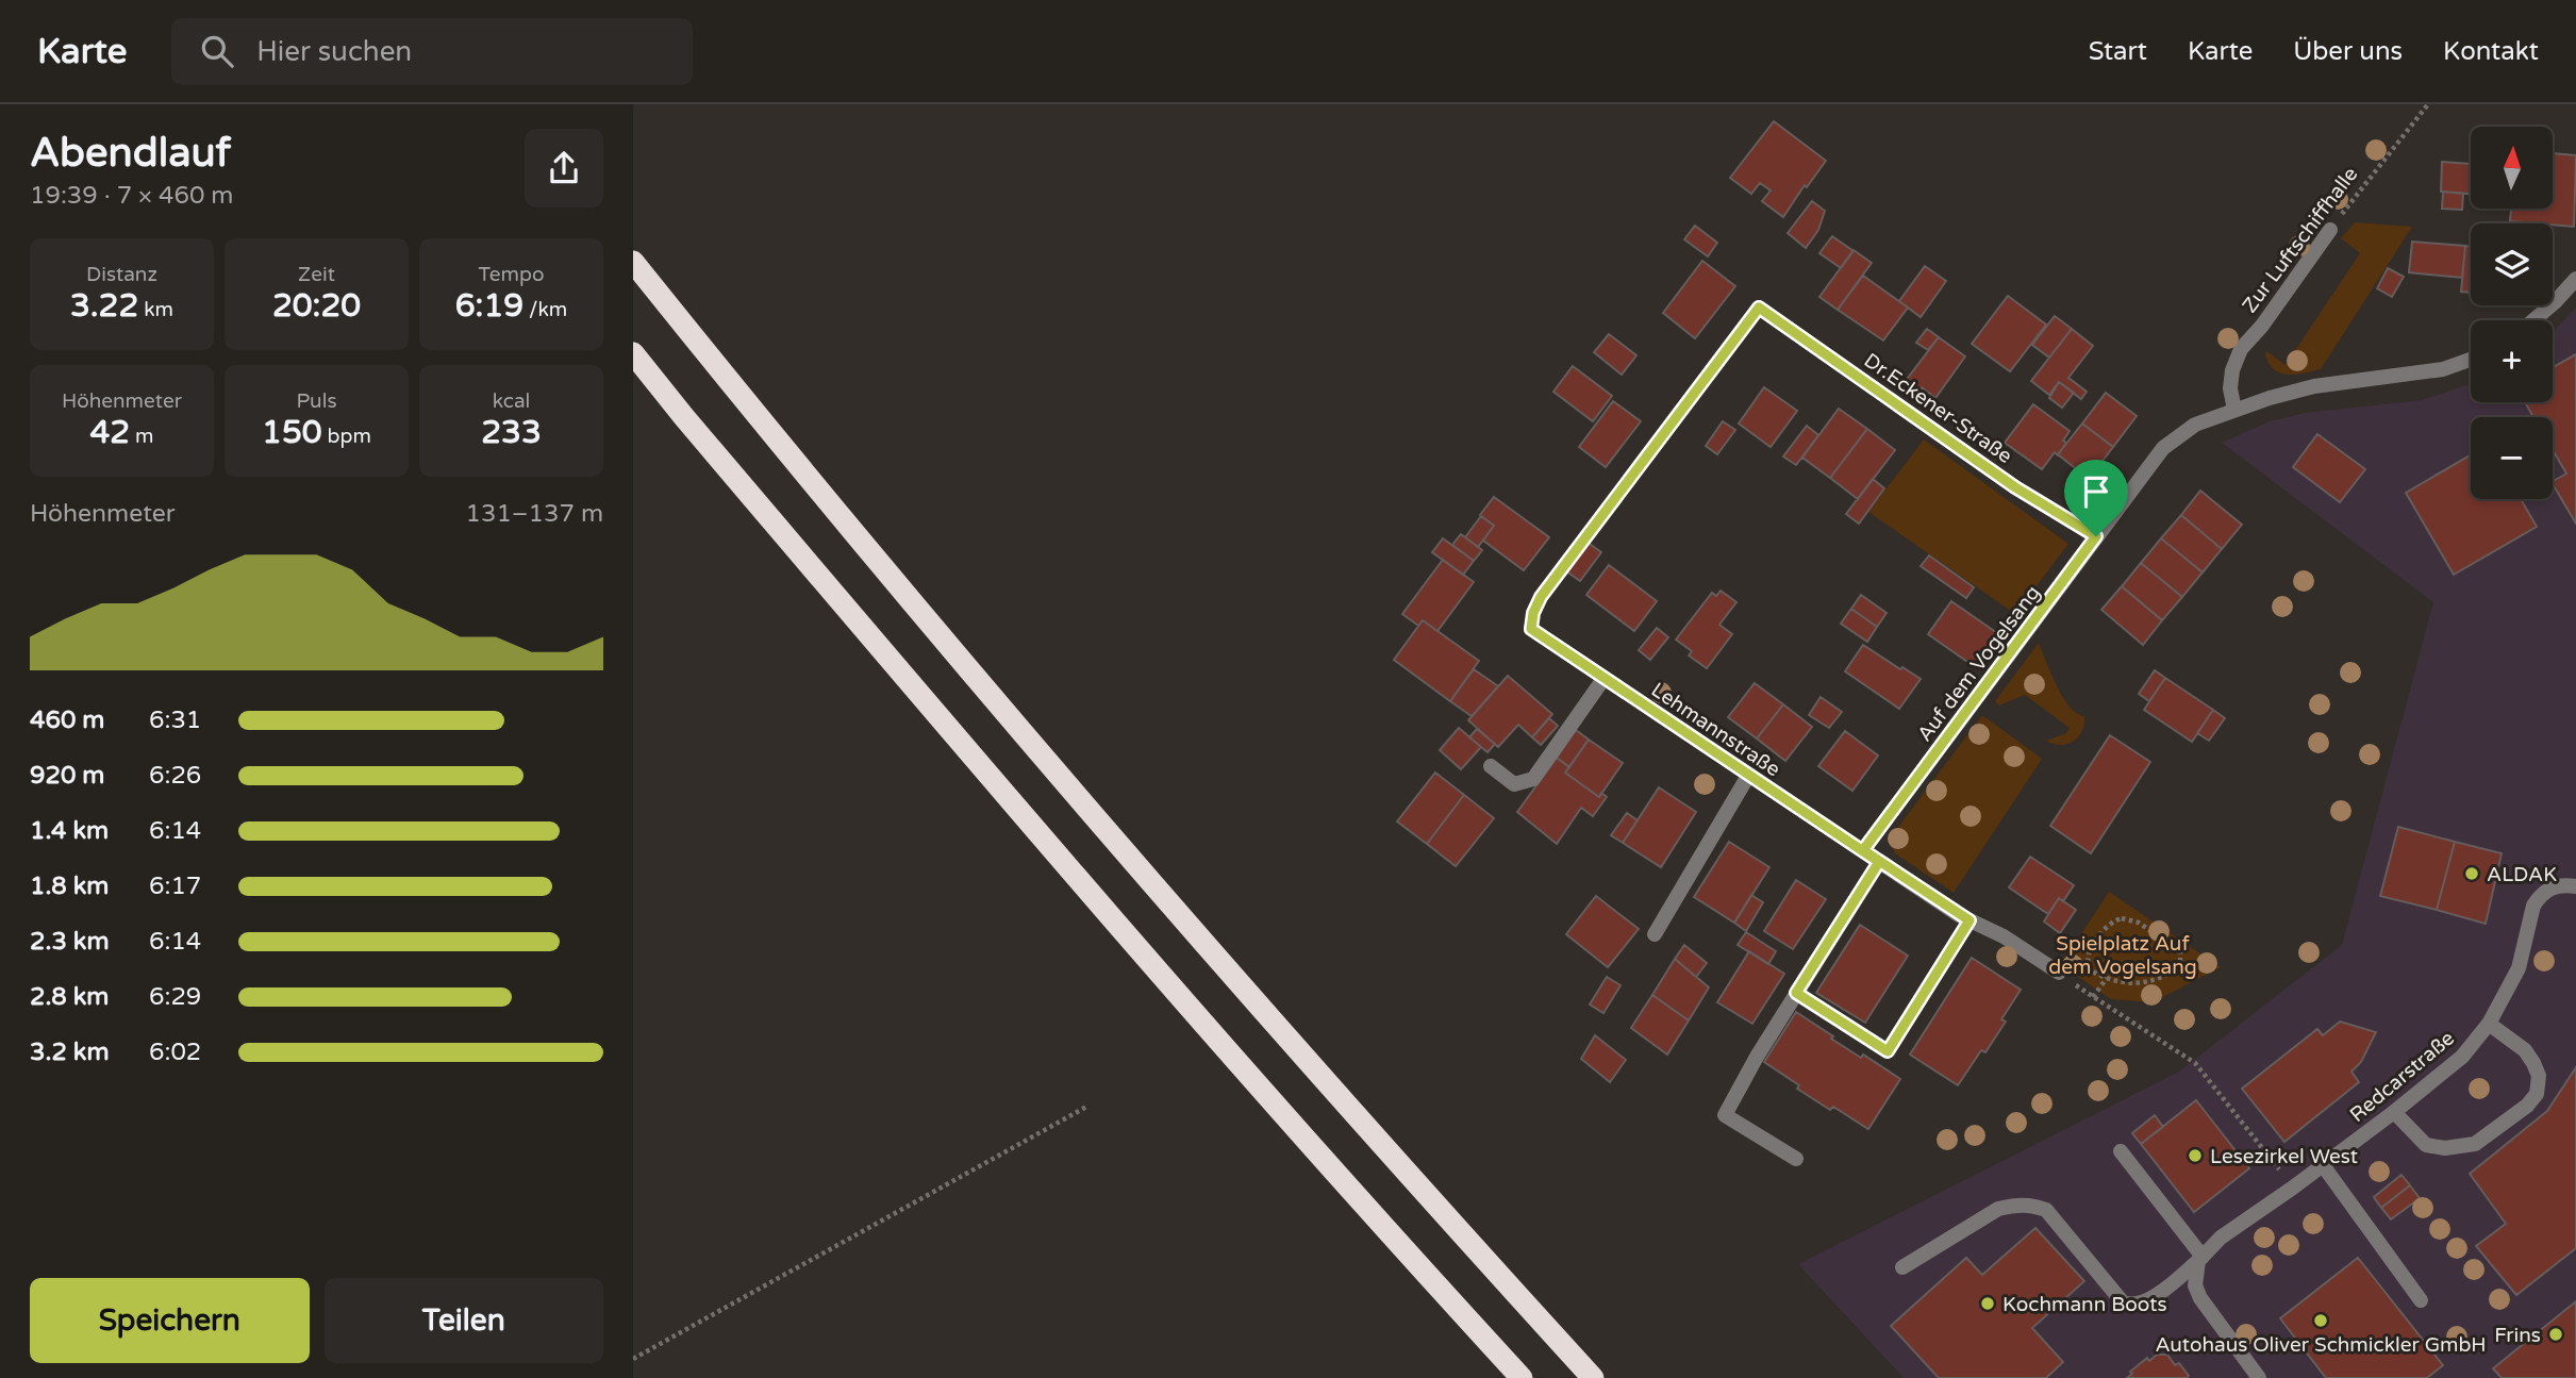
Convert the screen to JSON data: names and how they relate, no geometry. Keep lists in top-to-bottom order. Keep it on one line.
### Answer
{"streets":{"street":["Zur Luftschiffhalle","Dr.Eckener-Straße","Auf dem Vogelsang","Lehmannstraße","Redcarstraße"]},"crossings":[["Zur Luftschiffhalle","Auf dem Vogelsang"],["Dr.Eckener-Straße","Auf dem Vogelsang"],["Auf dem Vogelsang","Lehmannstraße"]],"parks":["Spielplatz Auf dem Vogelsang"],"places":["ALDAK","Lesezirkel West","Kochmann Boots","Autohaus Oliver Schmickler GmbH","Frins"],"north":"top","page":{"header":"Karte","search":"Hier suchen","nav":["Start","Karte","Über uns","Kontakt"],"heading":["Abendlauf","19:39 · 7 × 460 m"],"map_buttons":["+","−"],"stats":[["Distanz","3.22 km"],["Zeit","20:20"],["Tempo","6:19 /km"],["Höhenmeter","42 m"],["Puls","150 bpm"],["kcal","233"]],"chart":["Höhenmeter","131–137 m"],"list":[{"name":"460 m","note":"6:31"},{"name":"920 m","note":"6:26"},{"name":"1.4 km","note":"6:14"},{"name":"1.8 km","note":"6:17"},{"name":"2.3 km","note":"6:14"},{"name":"2.8 km","note":"6:29"},{"name":"3.2 km","note":"6:02"}],"buttons":["Speichern","Teilen"]}}
